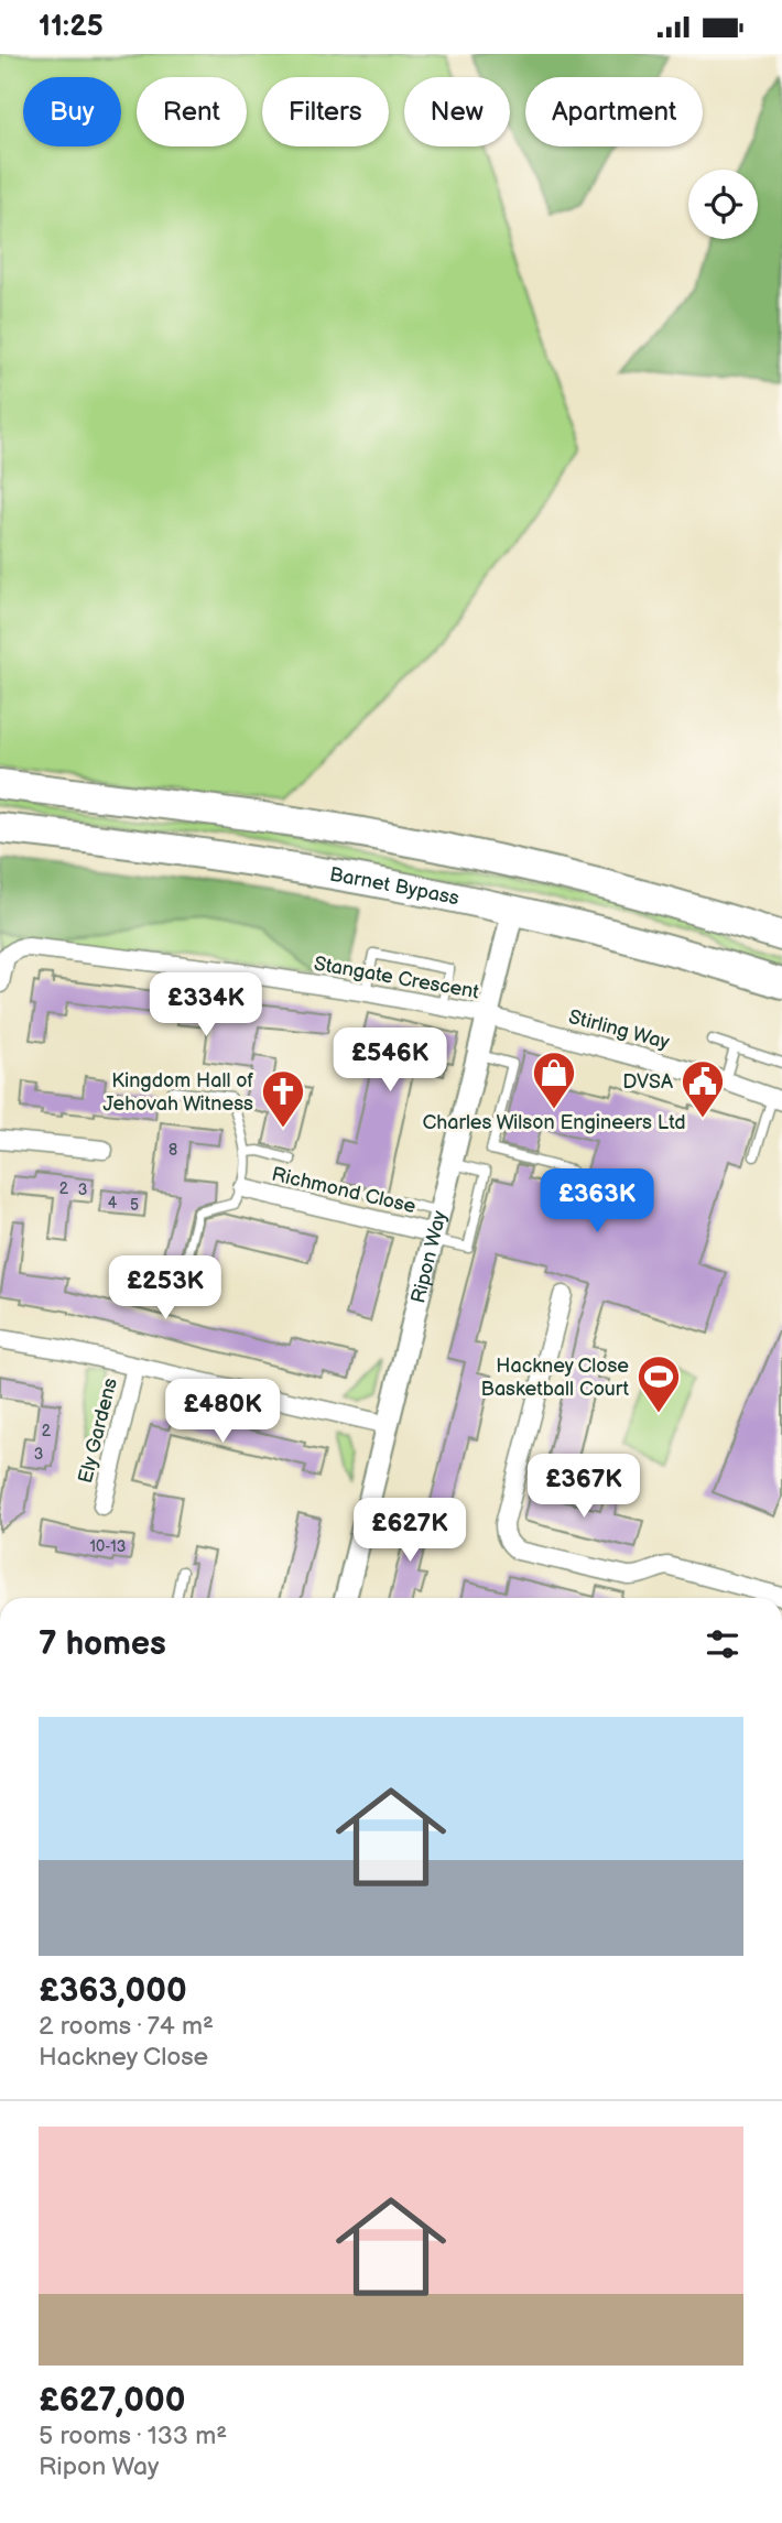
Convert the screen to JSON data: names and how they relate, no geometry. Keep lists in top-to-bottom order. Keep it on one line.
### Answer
{"streets":{"highway":["Barnet Bypass"],"street":["Stangate Crescent","Stirling Way","Richmond Close","Ripon Way","Ely Gardens"]},"crossings":[["Barnet Bypass","Ripon Way"],["Stangate Crescent","Stirling Way"],["Stangate Crescent","Ripon Way"],["Stirling Way","Ripon Way"],["Richmond Close","Ripon Way"]],"places":{"shop":["Charles Wilson Engineers Ltd"],"public building":["DVSA"],"church":["Kingdom Hall of Jehovah Witness"],"sports":["Hackney Close Basketball Court"]},"house_numbers":["8","2","3","4","5","2","3","10-13"],"page":{"status":"11:25","chip":["Buy","Rent","Filters","New","Apartment"],"price":["£334K","£546K","£363K","£253K","£480K","£367K","£627K"],"heading":"7 homes","list":[{"name":"£363,000","note":"2 rooms · 74 m² · Hackney Close"},{"name":"£627,000","note":"5 rooms · 133 m² · Ripon Way"}]}}
